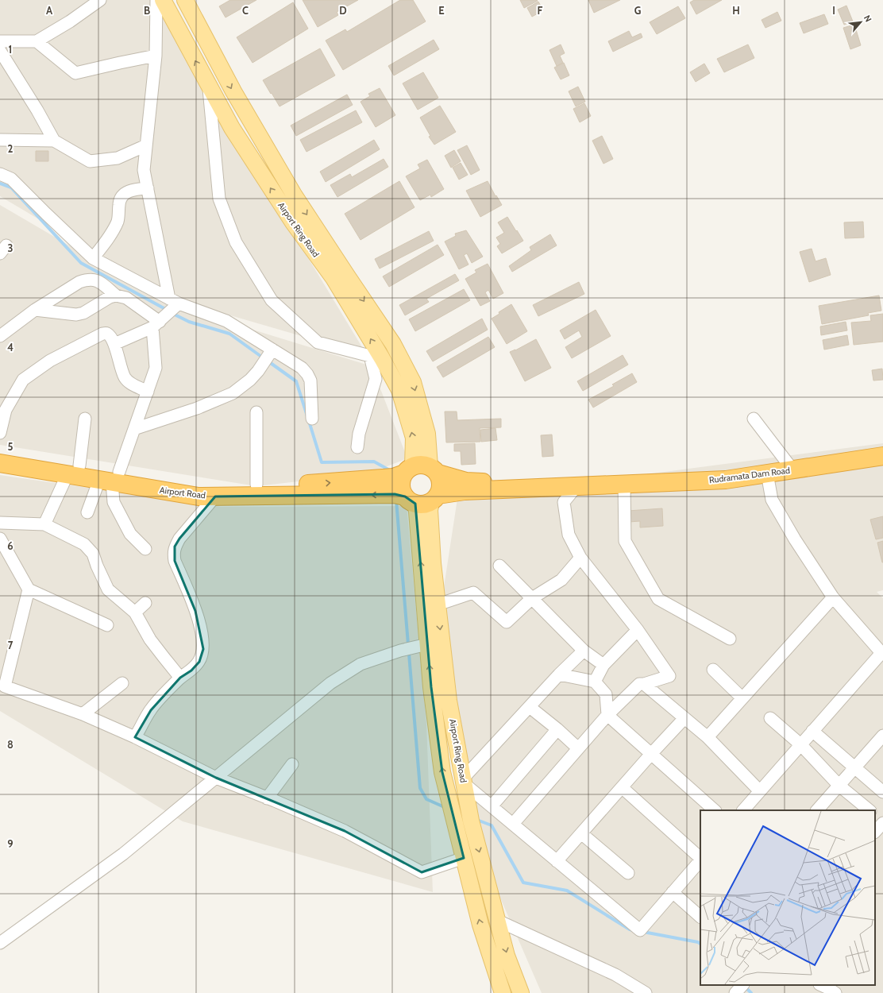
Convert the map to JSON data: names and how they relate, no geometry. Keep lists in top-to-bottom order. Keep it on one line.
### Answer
{"streets":{"highway":["Rudramata Dam Road","Airport Road"],"main road":["Airport Ring Road"]},"crossings":[["Airport Ring Road","Airport Road"],["Rudramata Dam Road","Airport Road"]],"north":"top right","grid":{"columns":["A","B","C","D","E","F","G","H","I"],"rows":["1","2","3","4","5","6","7","8","9"]}}
